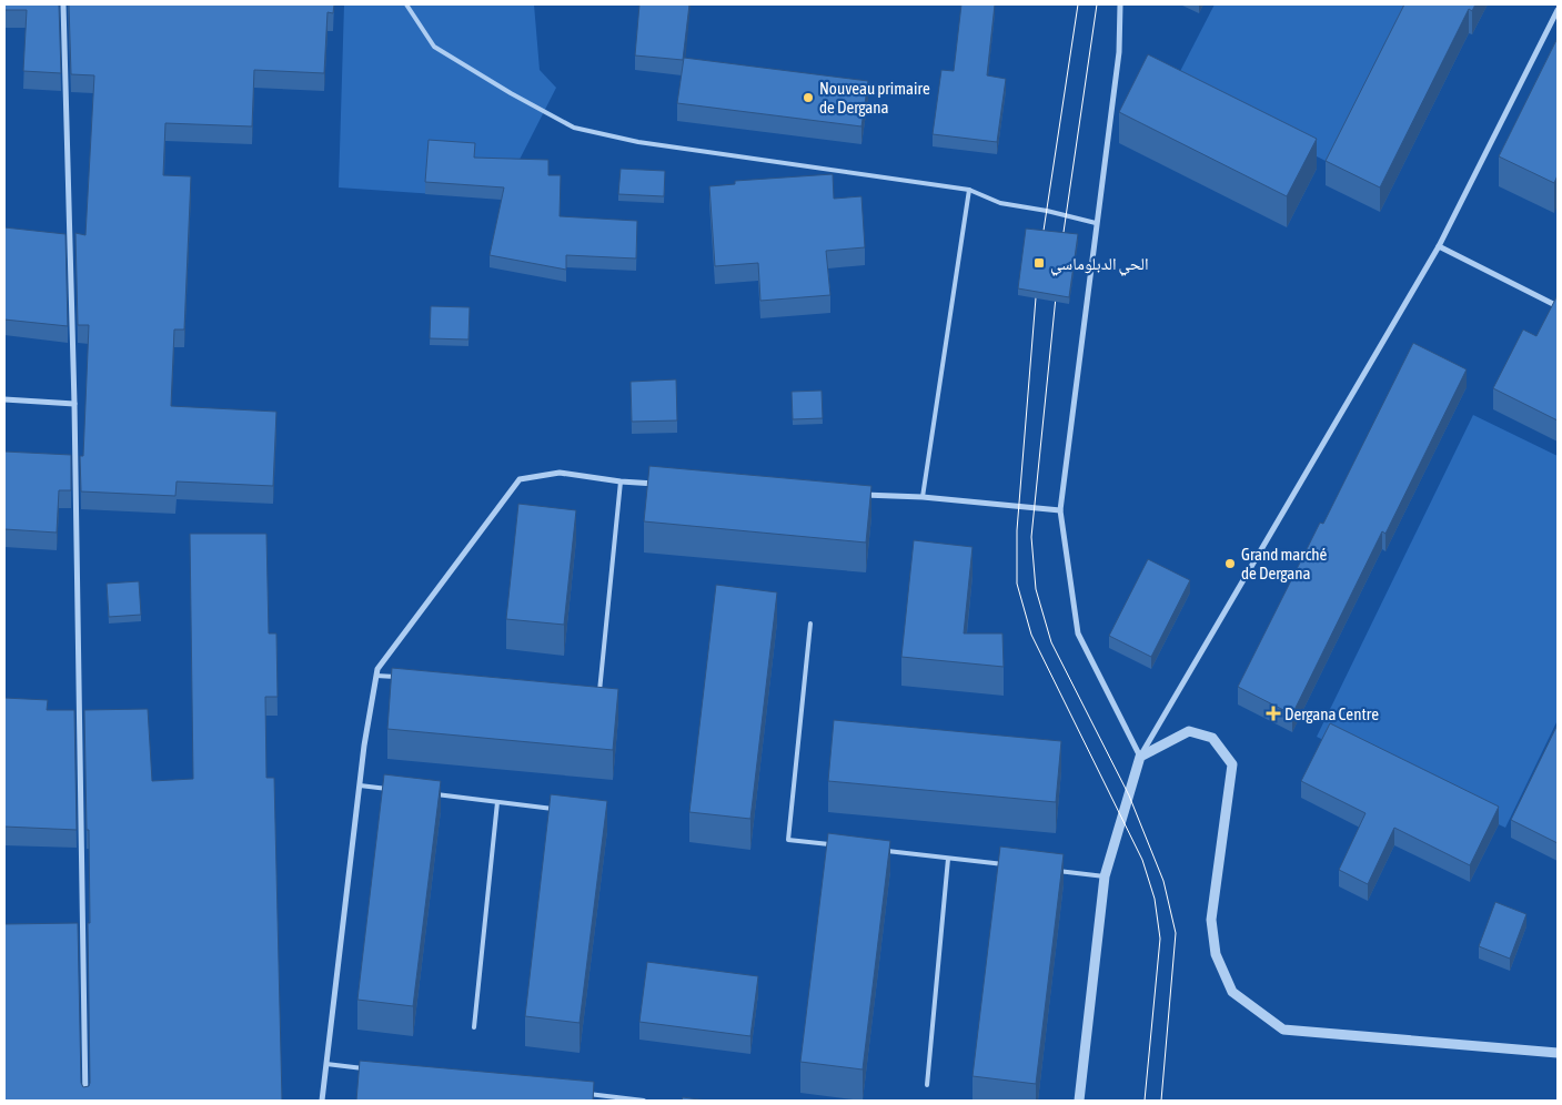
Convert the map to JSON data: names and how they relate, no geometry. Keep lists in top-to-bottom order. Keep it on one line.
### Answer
{"places":{"other":["Nouveau primaire de Dergana","Grand marché de Dergana"],"transit":["الحي الدبلوماسي"],"health":["Dergana Centre"]}}
